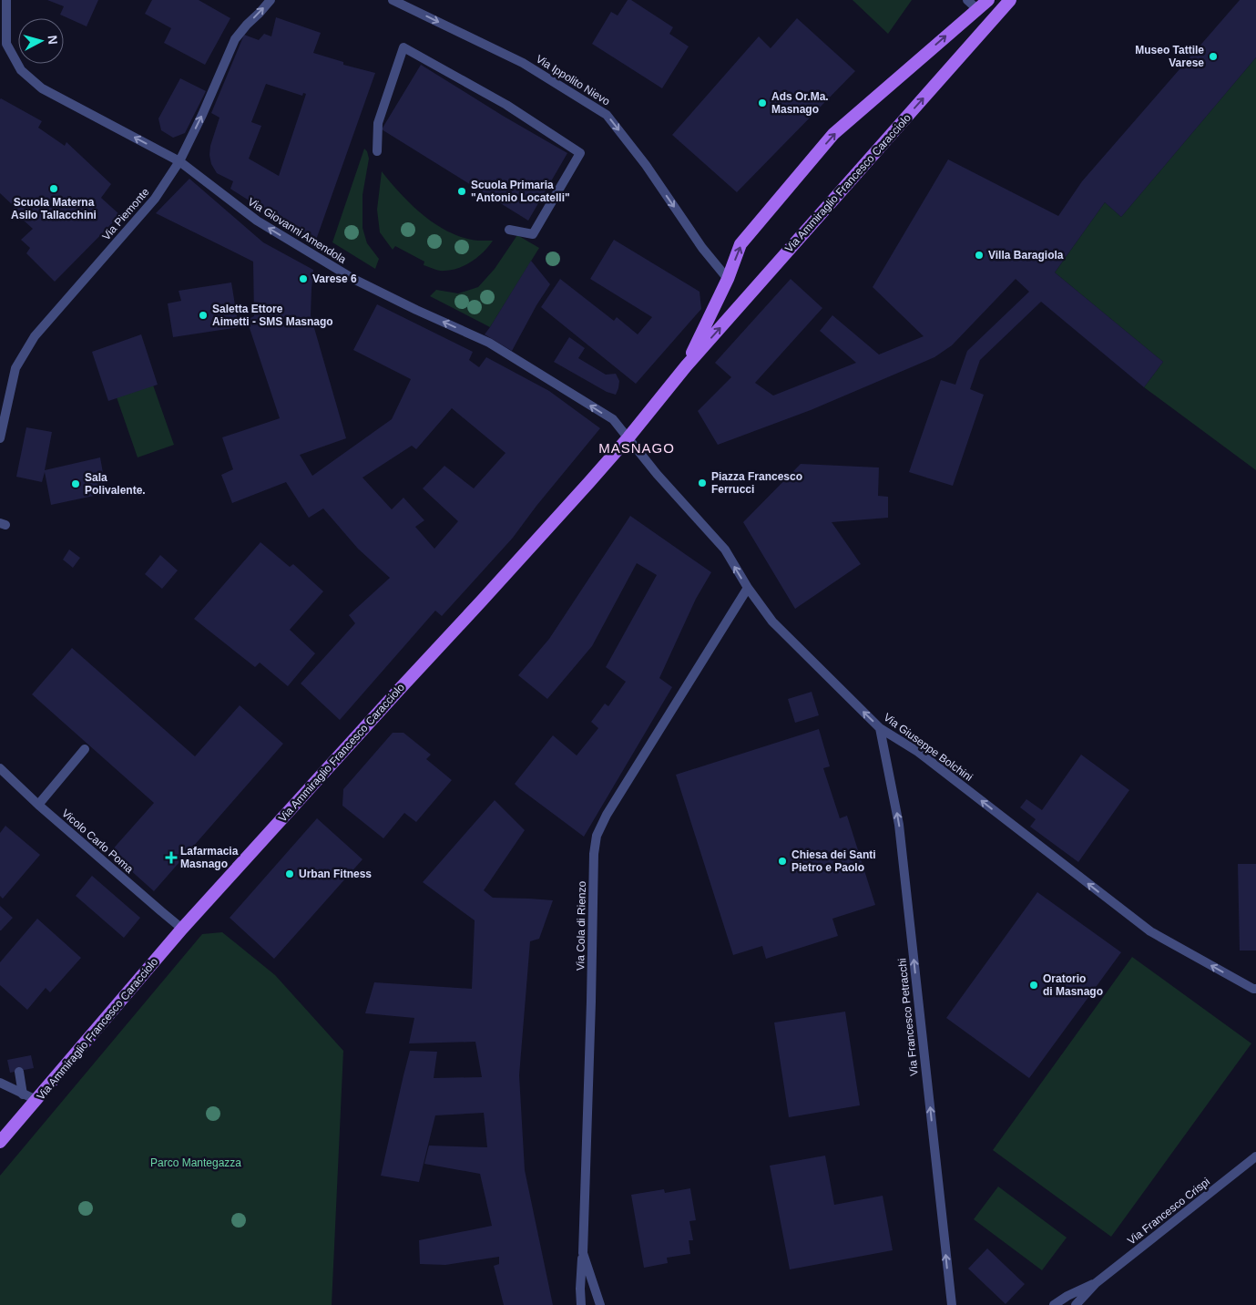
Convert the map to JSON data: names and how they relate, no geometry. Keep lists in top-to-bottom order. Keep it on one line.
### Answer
{"streets":{"main road":["Via Ammiraglio Francesco Caracciolo"],"street":["Via Ippolito Nievo","Via Piemonte","Via Giovanni Amendola","Via Giuseppe Bolchini","Vicolo Carlo Poma","Via Cola di Rienzo","Via Francesco Petracchi","Via Francesco Crispi"]},"crossings":[["Via Ippolito Nievo","Via Ammiraglio Francesco Caracciolo"],["Via Ammiraglio Francesco Caracciolo","Via Giovanni Amendola"],["Via Ammiraglio Francesco Caracciolo","Via Giuseppe Bolchini"],["Via Ammiraglio Francesco Caracciolo","Vicolo Carlo Poma"],["Via Piemonte","Via Giovanni Amendola"],["Via Giovanni Amendola","Via Giuseppe Bolchini"],["Via Giuseppe Bolchini","Via Cola di Rienzo"],["Via Giuseppe Bolchini","Via Francesco Petracchi"]],"one_way":["Via Ippolito Nievo","Via Ammiraglio Francesco Caracciolo","Via Piemonte","Via Giovanni Amendola","Via Giuseppe Bolchini","Via Francesco Petracchi"],"districts":["MASNAGO"],"parks":["Parco Mantegazza"],"places":{"other":["Museo Tattile Varese","Ads Or.Ma. Masnago","Scuola Materna Asilo Tallacchini","Scuola Primaria \"Antonio Locatelli\"","Villa Baragiola","Varese 6","Saletta Ettore Aimetti - SMS Masnago","Piazza Francesco Ferrucci","Sala Polivalente.","Chiesa dei Santi Pietro e Paolo","Urban Fitness","Oratorio di Masnago"],"health":["Lafarmacia Masnago"]},"north":"right"}
